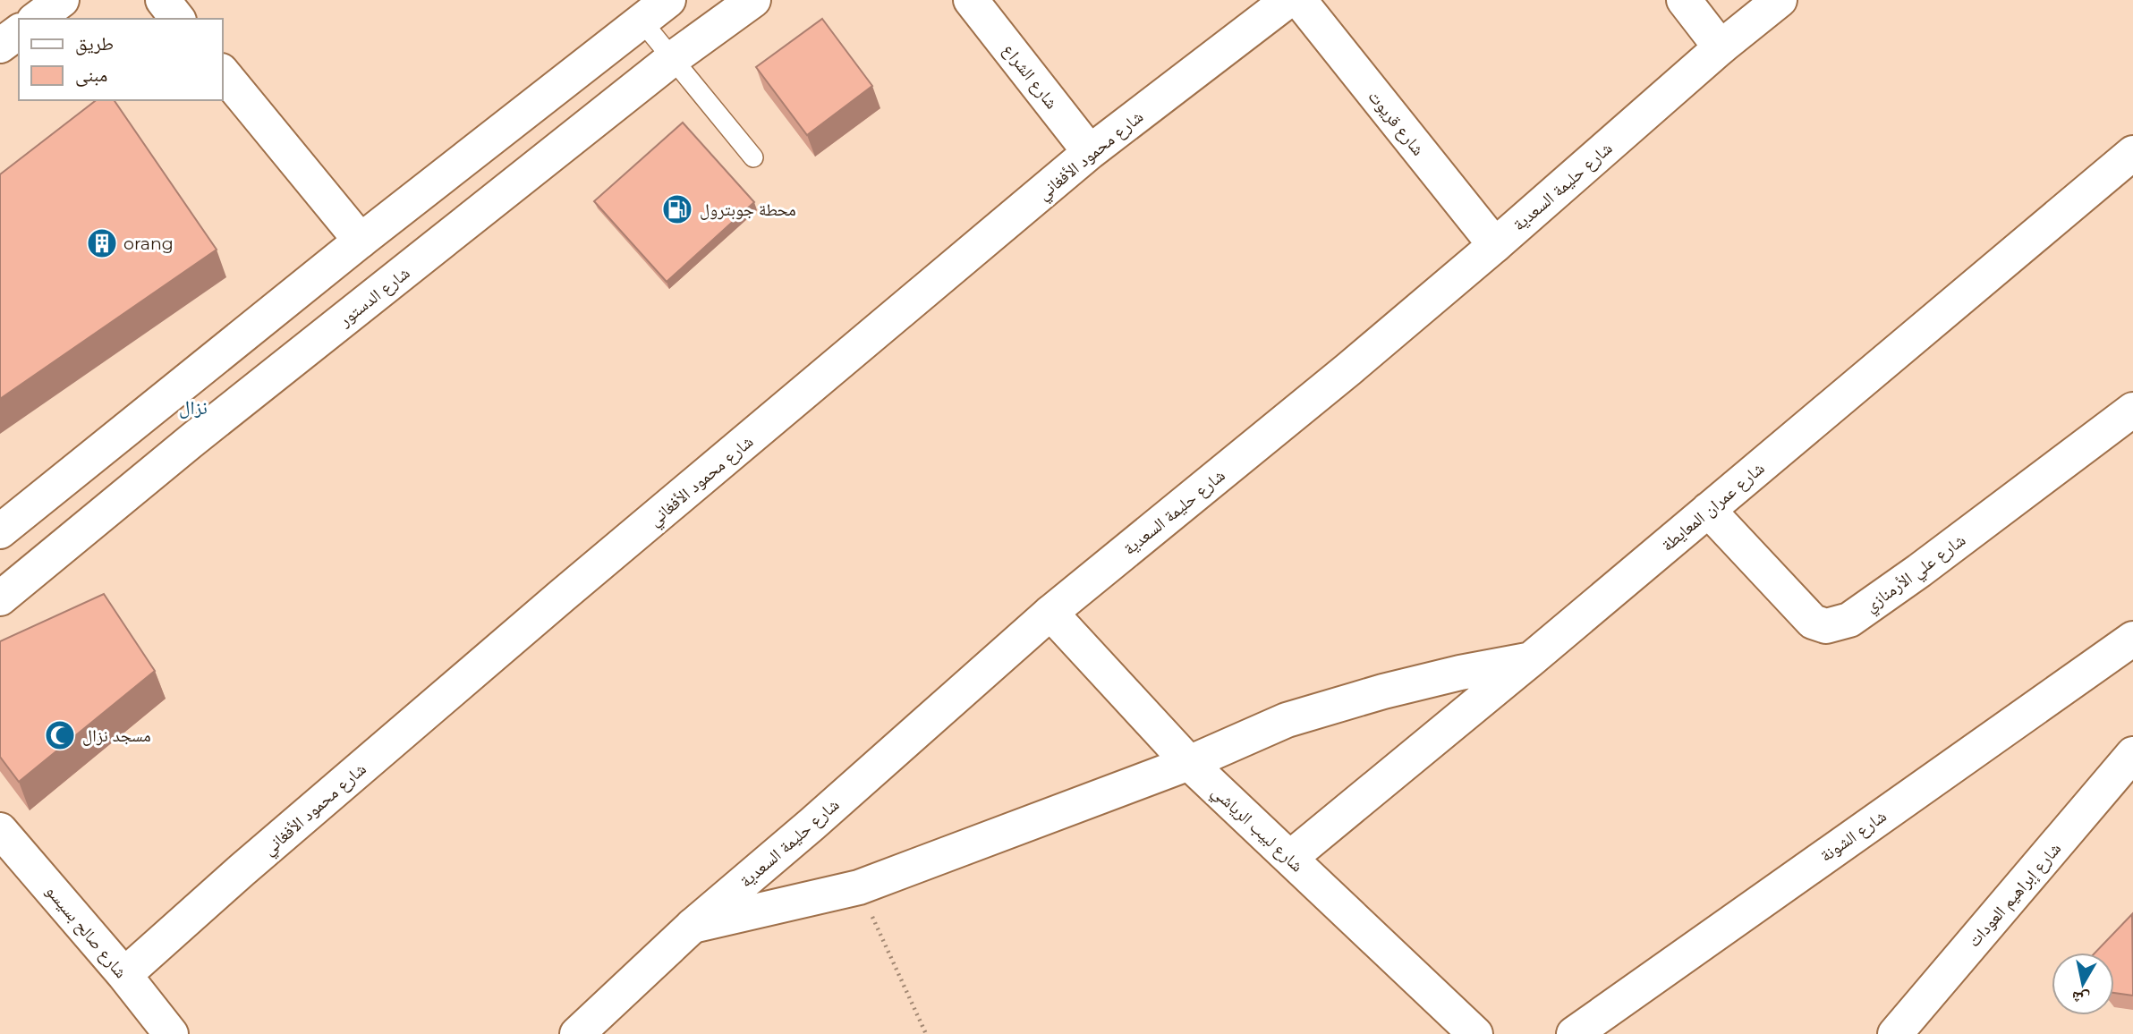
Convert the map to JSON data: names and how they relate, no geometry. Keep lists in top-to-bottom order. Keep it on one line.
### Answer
{"streets":{"street":["شارع الشراع","شارع قريوت","شارع محمود الأفغاني","شارع حليمة السعدية","شارع الدستور","شارع عمران المعايطة","شارع علي الأرمنازي","شارع لبيب الرياشي","شارع الشونة","شارع إبراهيم العودات","شارع صالح بسيسو"]},"crossings":[["شارع الشراع","شارع محمود الأفغاني"],["شارع قريوت","شارع حليمة السعدية"],["شارع محمود الأفغاني","شارع صالح بسيسو"],["شارع حليمة السعدية","شارع لبيب الرياشي"],["شارع عمران المعايطة","شارع علي الأرمنازي"],["شارع عمران المعايطة","شارع لبيب الرياشي"]],"districts":["نزال"],"places":{"fuel station":["محطة جوبترول"],"building":["orang"],"mosque":["مسجد نزال"]},"legend":["طريق","مبنى"],"north":"bottom"}
